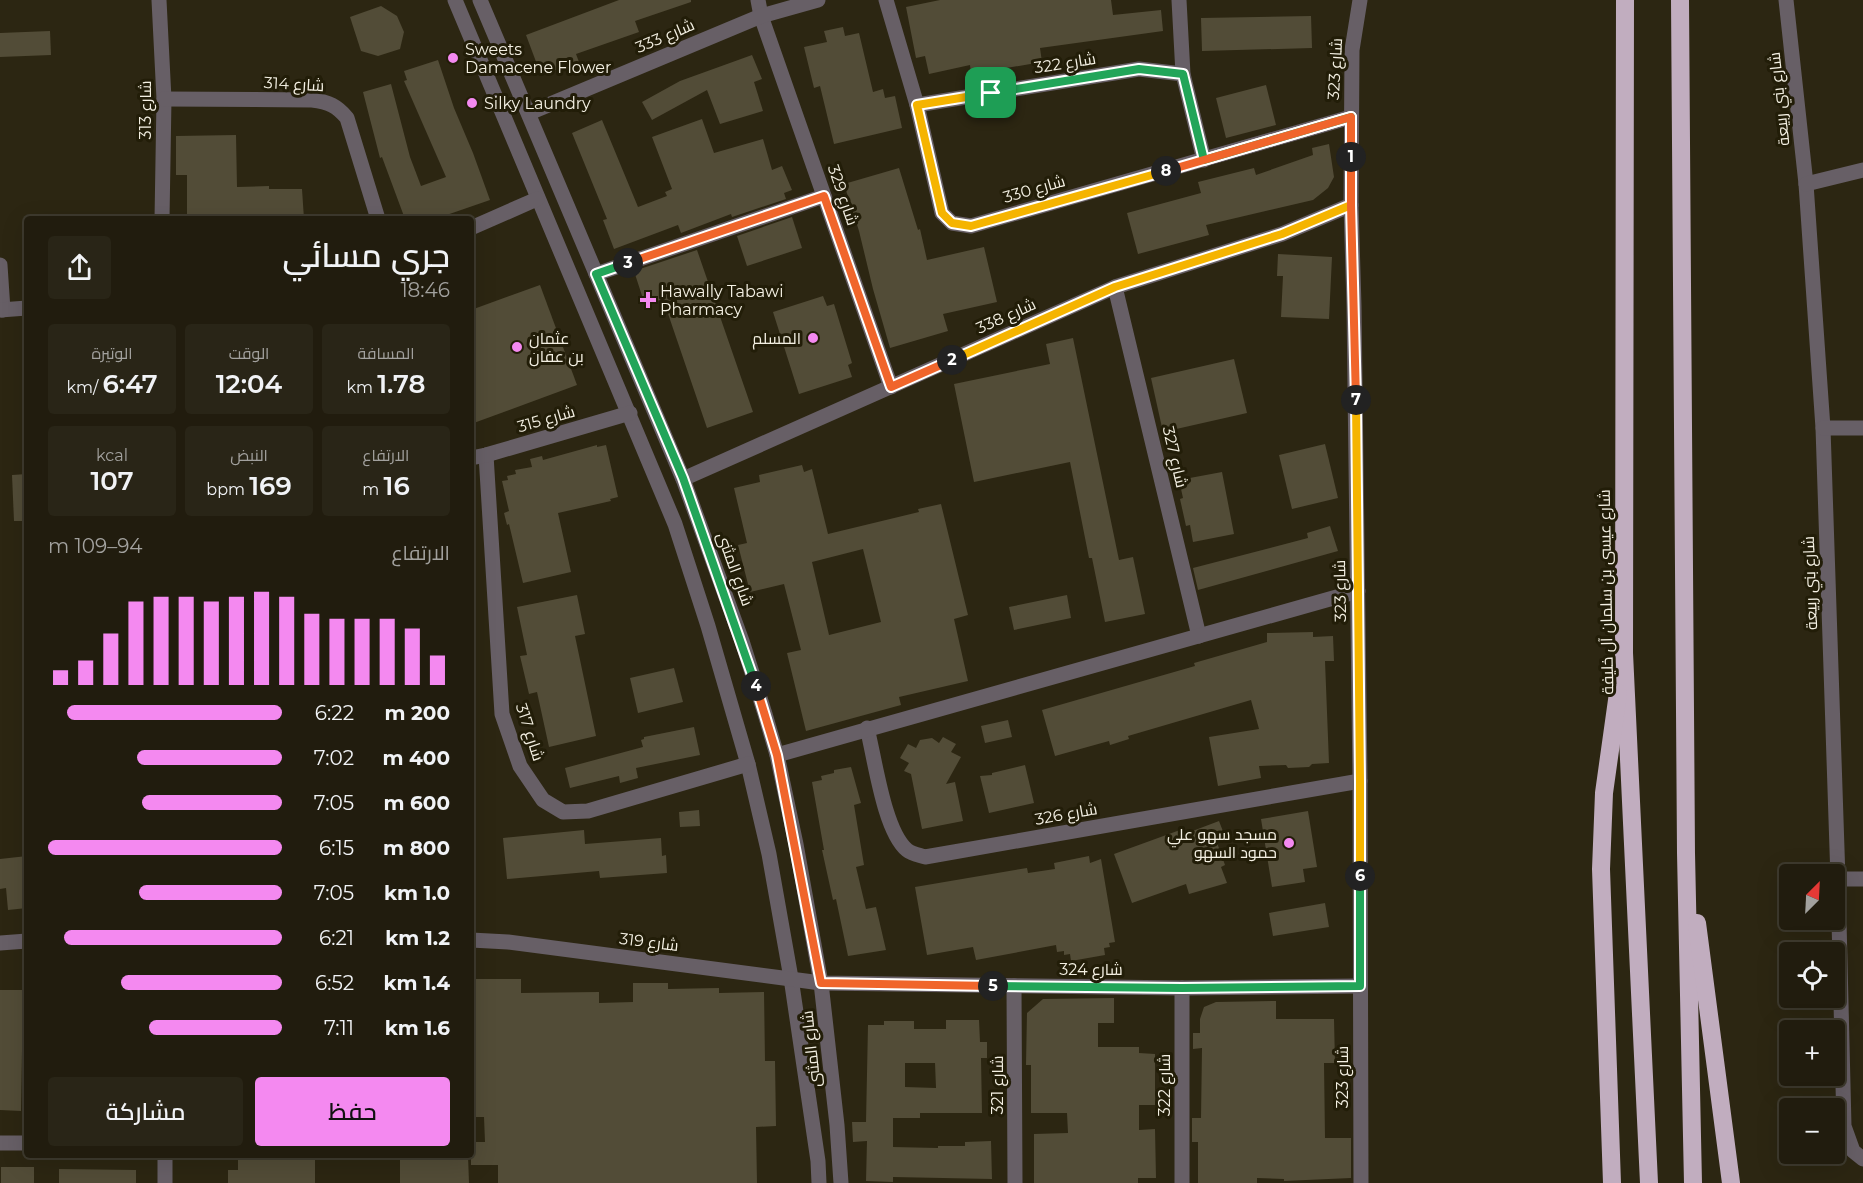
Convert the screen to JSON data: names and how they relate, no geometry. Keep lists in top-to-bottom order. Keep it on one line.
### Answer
{"streets":{"highway":["شارع عيسى بن سلمان آل خليفة"],"street":["شارع 333","شارع 322","شارع 323","شارع 314","شارع بني ربيعة","شارع 313","شارع 330","شارع 329","شارع 338","شارع 315","شارع 327","شارع المثنى","شارع 317","شارع 326","شارع 319","شارع 324","شارع 321"]},"crossings":[["شارع 333","شارع 329"],["شارع 333","شارع المثنى"],["شارع 322","شارع 330"],["شارع 322","شارع 324"],["شارع 323","شارع 330"],["شارع 323","شارع 338"],["شارع 323","شارع 326"],["شارع 323","شارع 324"],["شارع 314","شارع 313"],["شارع 329","شارع 338"],["شارع 338","شارع 327"],["شارع 338","شارع المثنى"],["شارع 315","شارع المثنى"],["شارع 315","شارع 317"],["شارع المثنى","شارع 317"],["شارع المثنى","شارع 319"],["شارع المثنى","شارع 324"],["شارع 319","شارع 324"],["شارع 324","شارع 321"]],"places":{"other":["Sweets Damacene Flower","Silky Laundry","المسلم","عثمان بن عفان","مسجد سهو علي حمود السهو"],"health":["Hawally Tabawi Pharmacy"]},"north":"top right","page":{"pins":["1","8","3","2","7","4","6","5"],"heading":["جري مسائي","18:46"],"stats":[["المسافة","1.78 km"],["الوقت","12:04"],["الوتيرة","6:47 /km"],["الارتفاع","16 m"],["النبض","169 bpm"],["kcal","107"]],"chart":["الارتفاع","94–109 m"],"list":[{"name":"200 m","note":"6:22"},{"name":"400 m","note":"7:02"},{"name":"600 m","note":"7:05"},{"name":"800 m","note":"6:15"},{"name":"1.0 km","note":"7:05"},{"name":"1.2 km","note":"6:21"},{"name":"1.4 km","note":"6:52"},{"name":"1.6 km","note":"7:11"}],"map_buttons":["+","−"],"buttons":["حفظ","مشاركة"]}}
